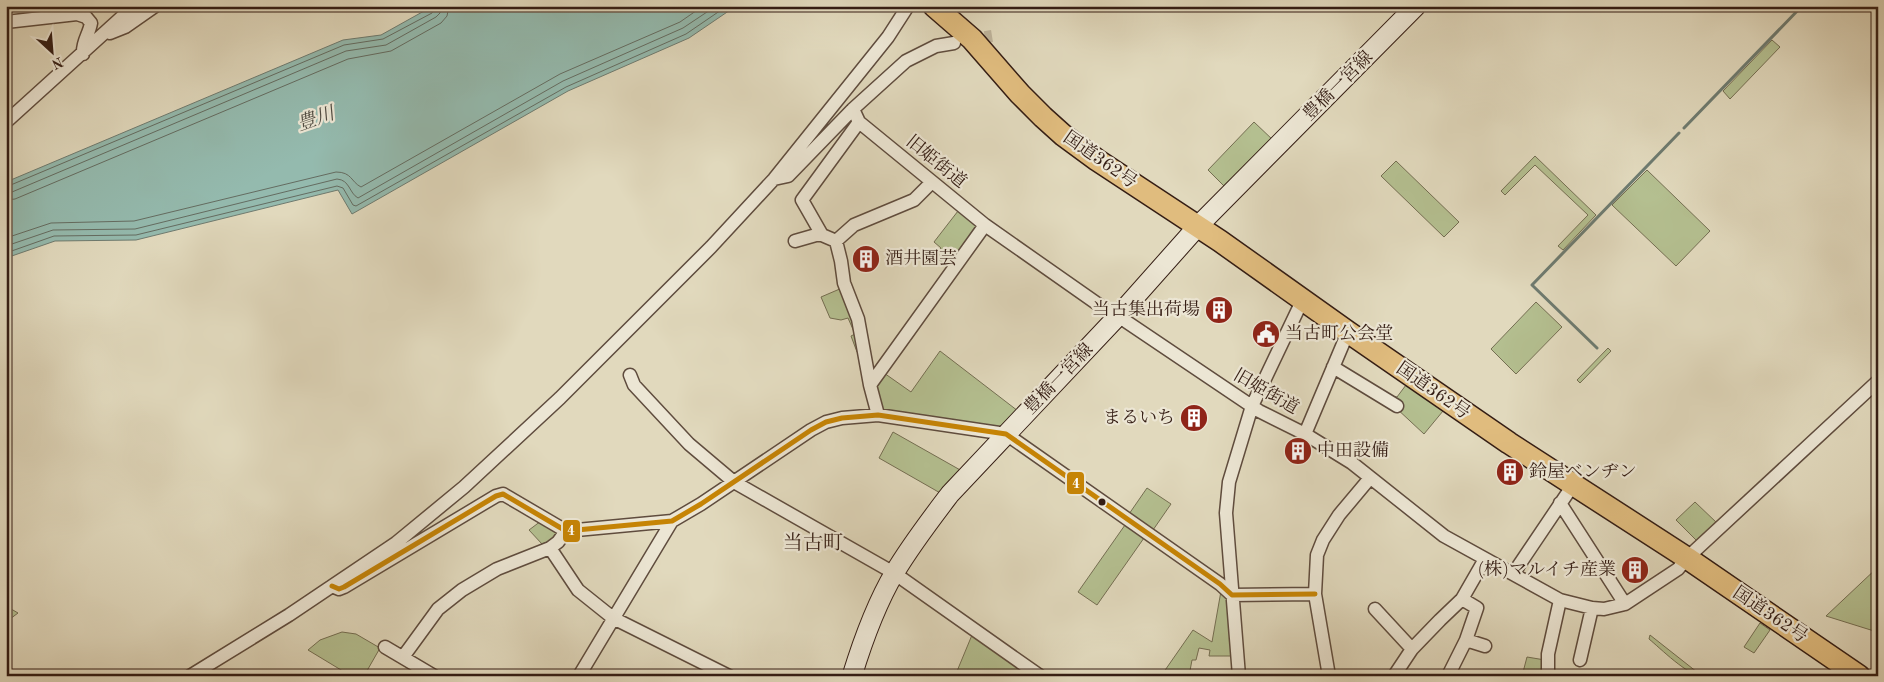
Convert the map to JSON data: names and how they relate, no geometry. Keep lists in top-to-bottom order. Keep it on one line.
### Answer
{"streets":{"highway":["国道362号"],"main road":["豊橋一宮線"],"street":["旧姫街道"]},"crossings":[["豊橋一宮線","国道362号"],["豊橋一宮線","旧姫街道"],["国道362号","旧姫街道"]],"districts":["当古町"],"water":["豊川"],"places":{"building":["酒井園芸","当古集出荷場","まるいち","中田設備","鈴屋ベンヂン","(株)マルイチ産業"],"public building":["当古町公会堂"]},"lines":["transit line 4"],"north":"bottom right"}
